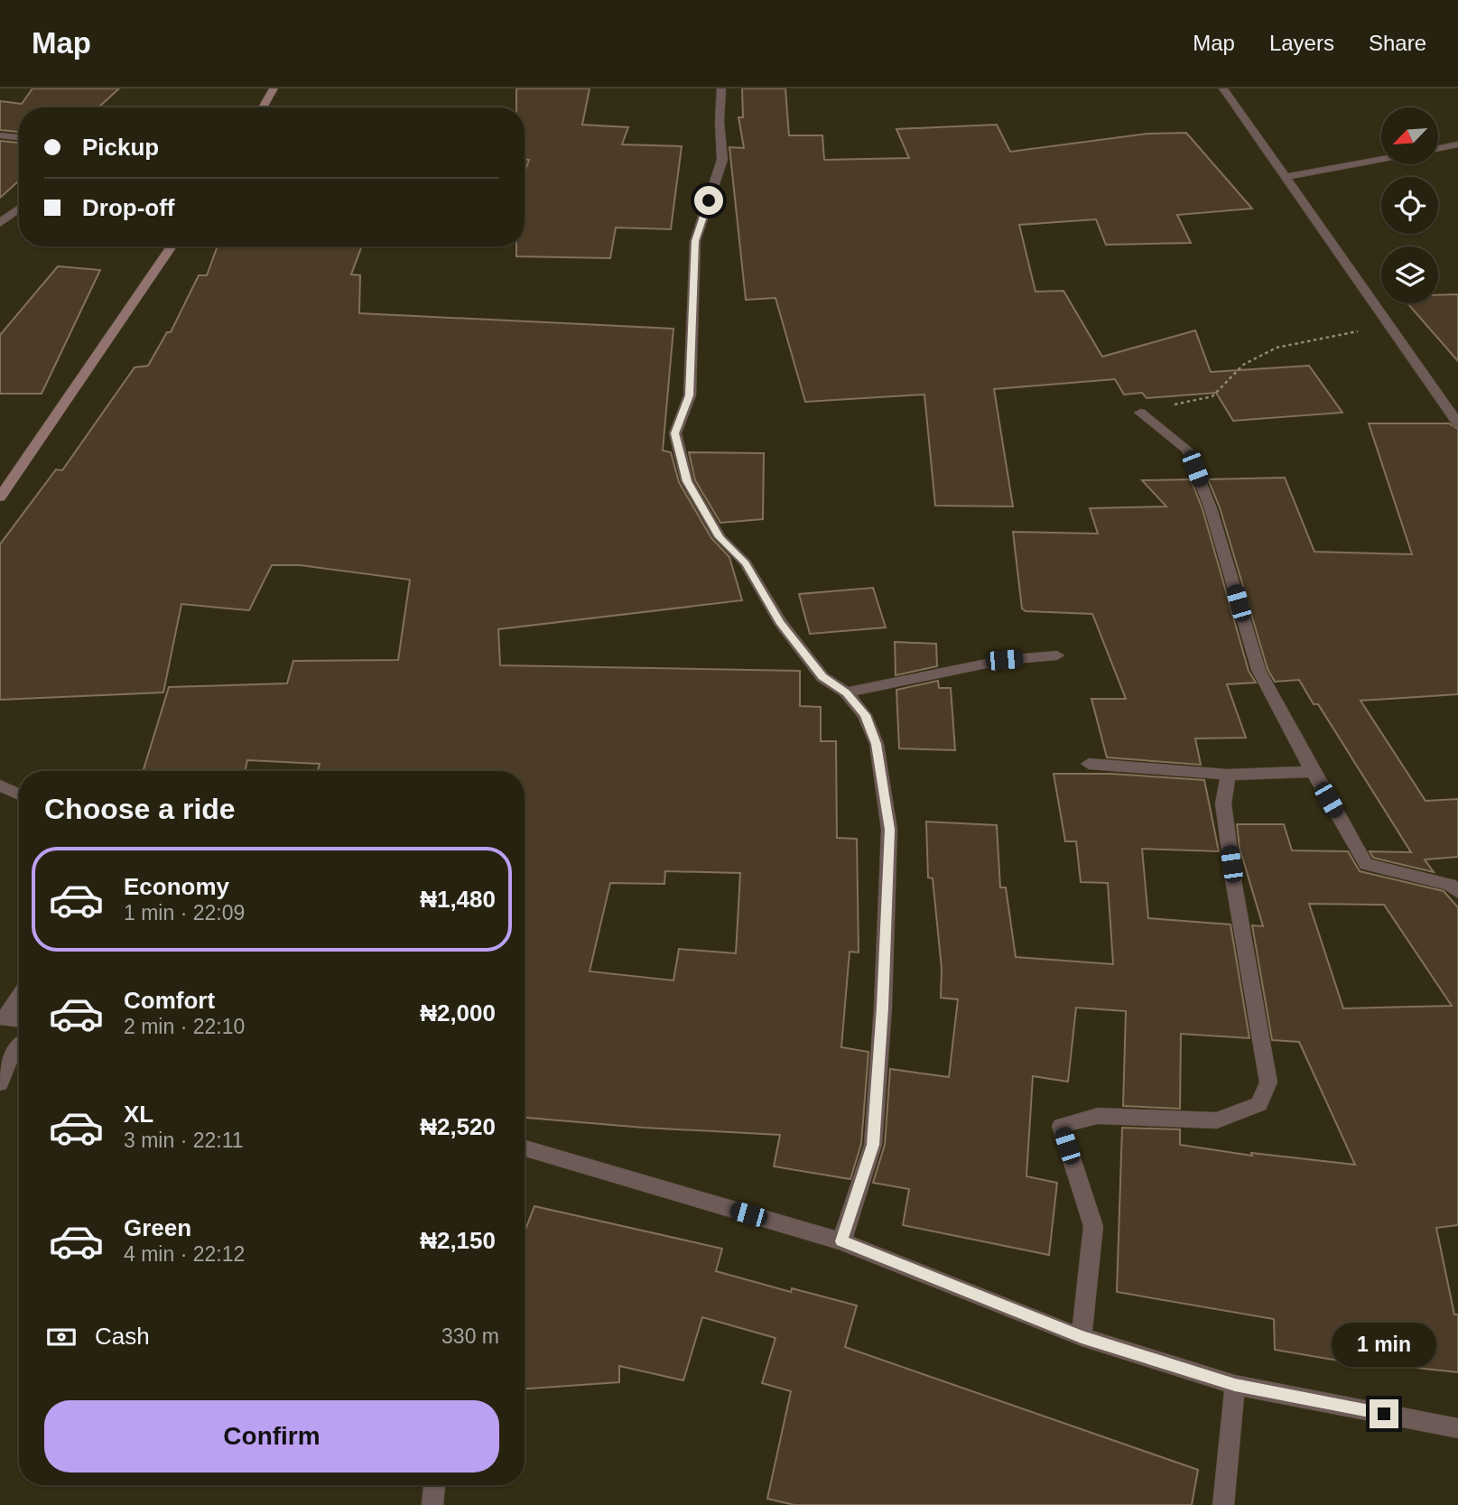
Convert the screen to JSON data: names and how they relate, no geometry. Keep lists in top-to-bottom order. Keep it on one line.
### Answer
{"north":"bottom left","page":{"header":"Map","nav":["Map","Layers","Share"],"banner":["Pickup","Drop-off"],"heading":"Choose a ride","list":[{"name":"Economy","note":"1 min · 22:09","value":"₦1,480"},{"name":"Comfort","note":"2 min · 22:10","value":"₦2,000"},{"name":"XL","note":"3 min · 22:11","value":"₦2,520"},{"name":"Green","note":"4 min · 22:12","value":"₦2,150"}],"pay":["Cash","330 m"],"bubble":"1 min","buttons":"Confirm"}}
